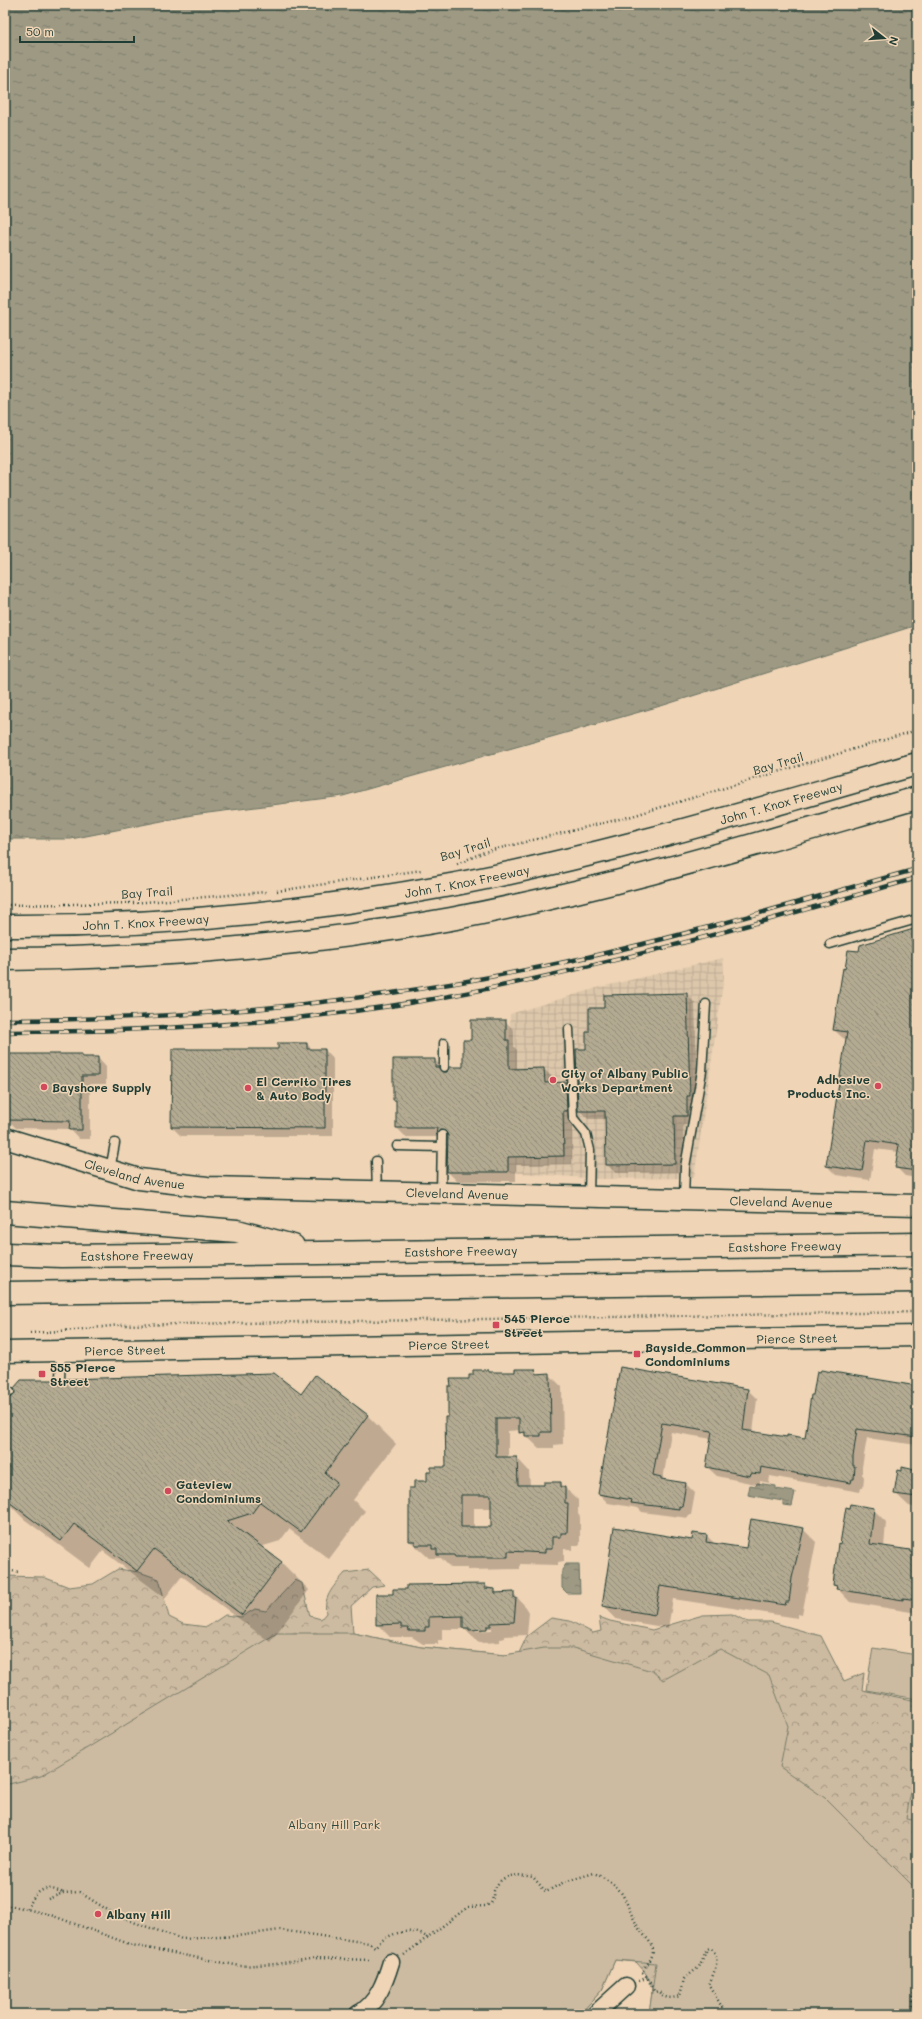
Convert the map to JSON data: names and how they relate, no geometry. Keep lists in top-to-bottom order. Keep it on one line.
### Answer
{"streets":{"highway":["John T. Knox Freeway","Eastshore Freeway"],"street":["Cleveland Avenue","Pierce Street"],"path":["Bay Trail"]},"parks":["Albany Hill Park"],"places":{"other":["City of Albany Public Works Department","Adhesive Products Inc.","Bayshore Supply","El Cerrito Tires & Auto Body","Gateview Condominiums","Albany Hill"],"transit":["545 Pierce Street","Bayside Common Condominiums","555 Pierce Street"]},"scale_bar":"50 m","north":"right"}
